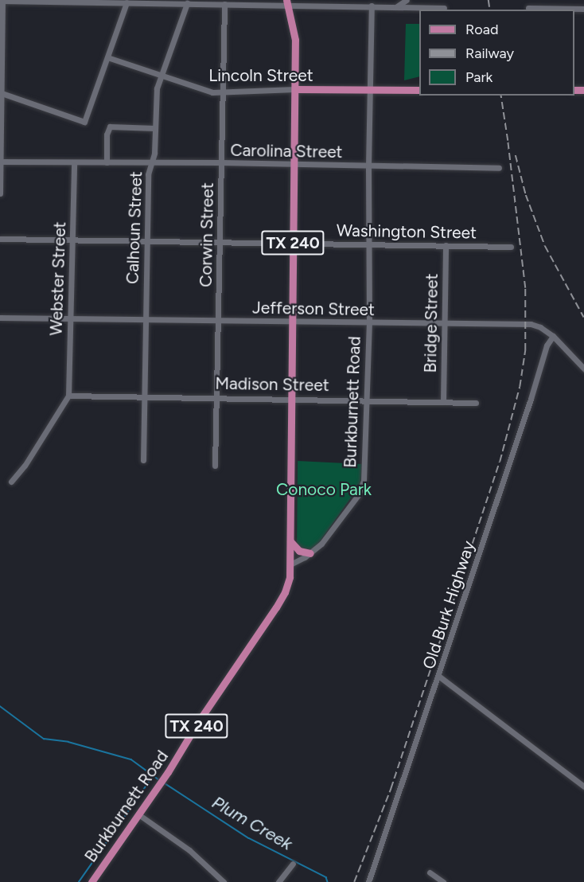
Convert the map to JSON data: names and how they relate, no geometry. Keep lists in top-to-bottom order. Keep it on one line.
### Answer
{"streets":{"main road":["Lincoln Street","TX 240","Burkburnett Road"],"street":["Carolina Street","Calhoun Street","Washington Street","Corwin Street","Webster Street","Jefferson Street","Bridge Street","Madison Street","Old Burk Highway"]},"crossings":[["Lincoln Street","Calhoun Street"],["Lincoln Street","Corwin Street"],["Lincoln Street","TX 240"],["Lincoln Street","Burkburnett Road"],["Carolina Street","Calhoun Street"],["Carolina Street","Corwin Street"],["Carolina Street","TX 240"],["Carolina Street","Webster Street"],["Carolina Street","Burkburnett Road"],["Calhoun Street","Washington Street"],["Calhoun Street","Jefferson Street"],["Calhoun Street","Madison Street"],["Washington Street","Corwin Street"],["Washington Street","TX 240"],["Washington Street","Webster Street"],["Washington Street","Bridge Street"],["Washington Street","Burkburnett Road"],["Corwin Street","Jefferson Street"],["Corwin Street","Madison Street"],["TX 240","Jefferson Street"],["TX 240","Madison Street"],["TX 240","Burkburnett Road"],["Webster Street","Jefferson Street"],["Webster Street","Madison Street"],["Jefferson Street","Bridge Street"],["Jefferson Street","Burkburnett Road"],["Jefferson Street","Old Burk Highway"],["Bridge Street","Madison Street"],["Madison Street","Burkburnett Road"]],"water":["Plum Creek"],"parks":["Conoco Park"],"legend":["Road","Railway","Park"]}
